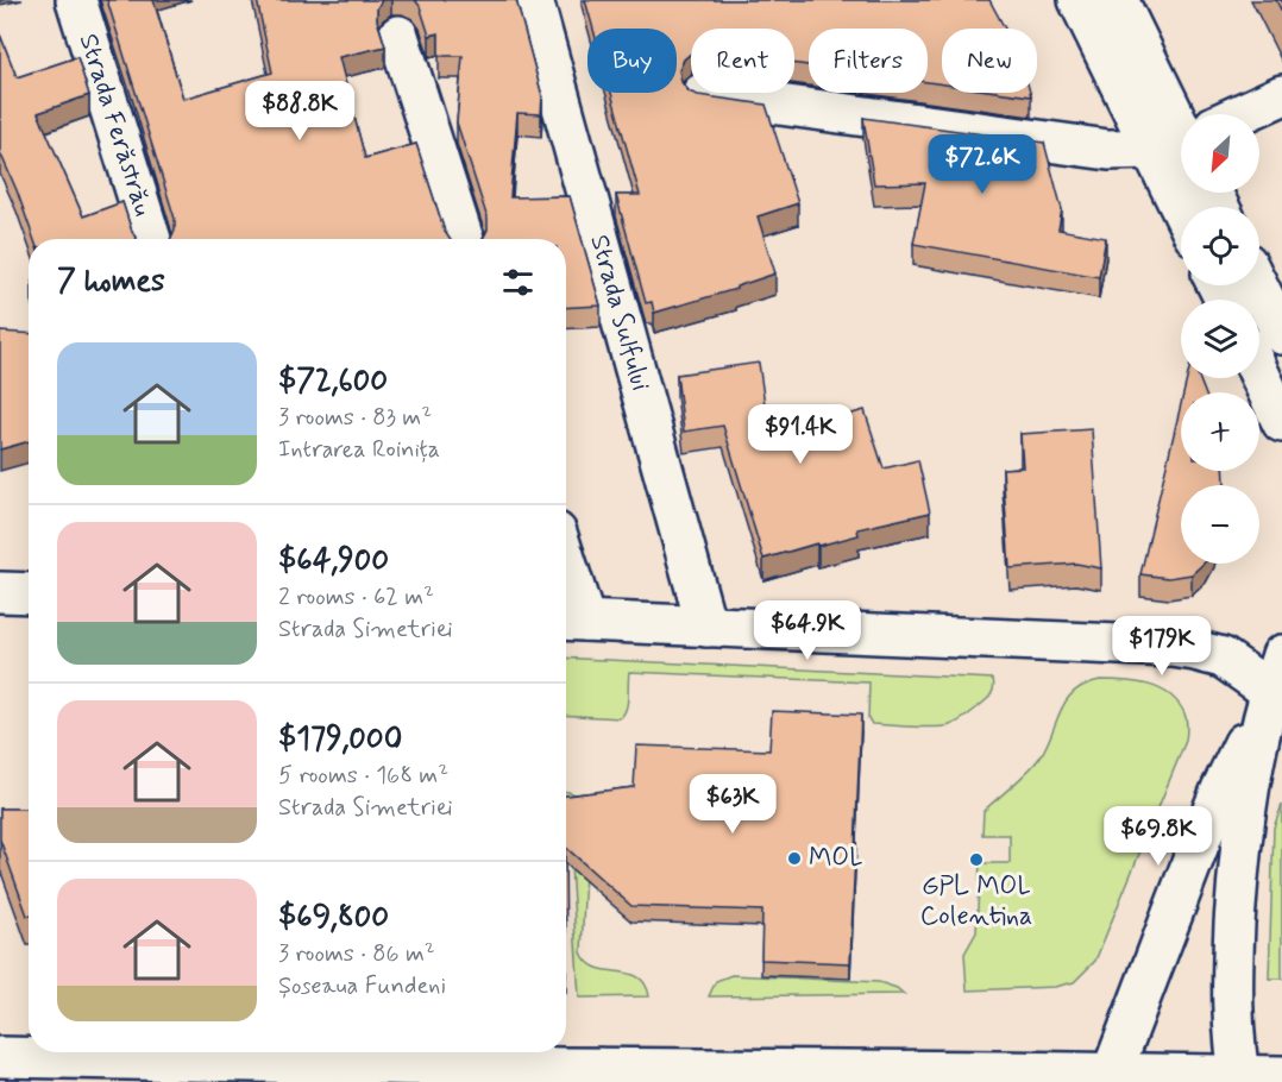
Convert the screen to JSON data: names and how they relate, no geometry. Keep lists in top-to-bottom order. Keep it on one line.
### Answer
{"streets":{"main road":["Strada Ferăstrău","Strada Sulfului"]},"places":["MOL","GPL MOL Colentina"],"north":"bottom left","page":{"chip":["Buy","Rent","Filters","New"],"price":["$88.8K","$72.6K","$91.4K","$64.9K","$179K","$63K","$69.8K"],"map_buttons":["+","−"],"heading":"7 homes","list":[{"name":"$72,600","note":"3 rooms · 83 m² · Intrarea Roinița"},{"name":"$64,900","note":"2 rooms · 62 m² · Strada Simetriei"},{"name":"$179,000","note":"5 rooms · 168 m² · Strada Simetriei"},{"name":"$69,800","note":"3 rooms · 86 m² · Șoseaua Fundeni"}]}}
